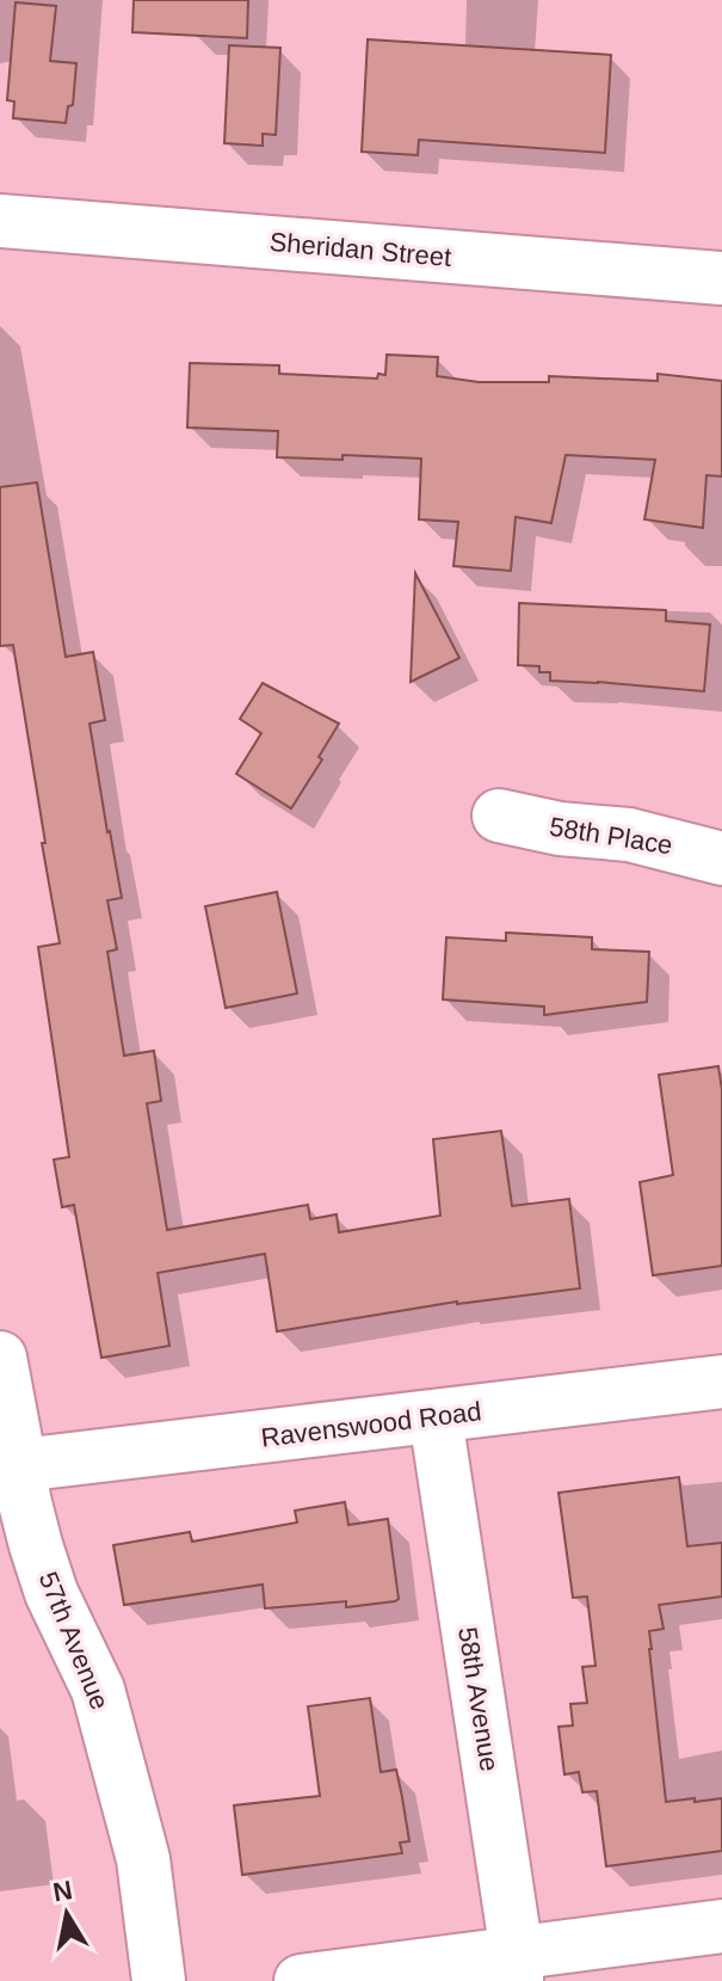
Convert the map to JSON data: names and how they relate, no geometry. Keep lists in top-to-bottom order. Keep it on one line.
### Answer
{"streets":{"street":["Sheridan Street","58th Place","Ravenswood Road","57th Avenue","58th Avenue"]},"crossings":[["Ravenswood Road","57th Avenue"],["Ravenswood Road","58th Avenue"]],"north":"top"}
